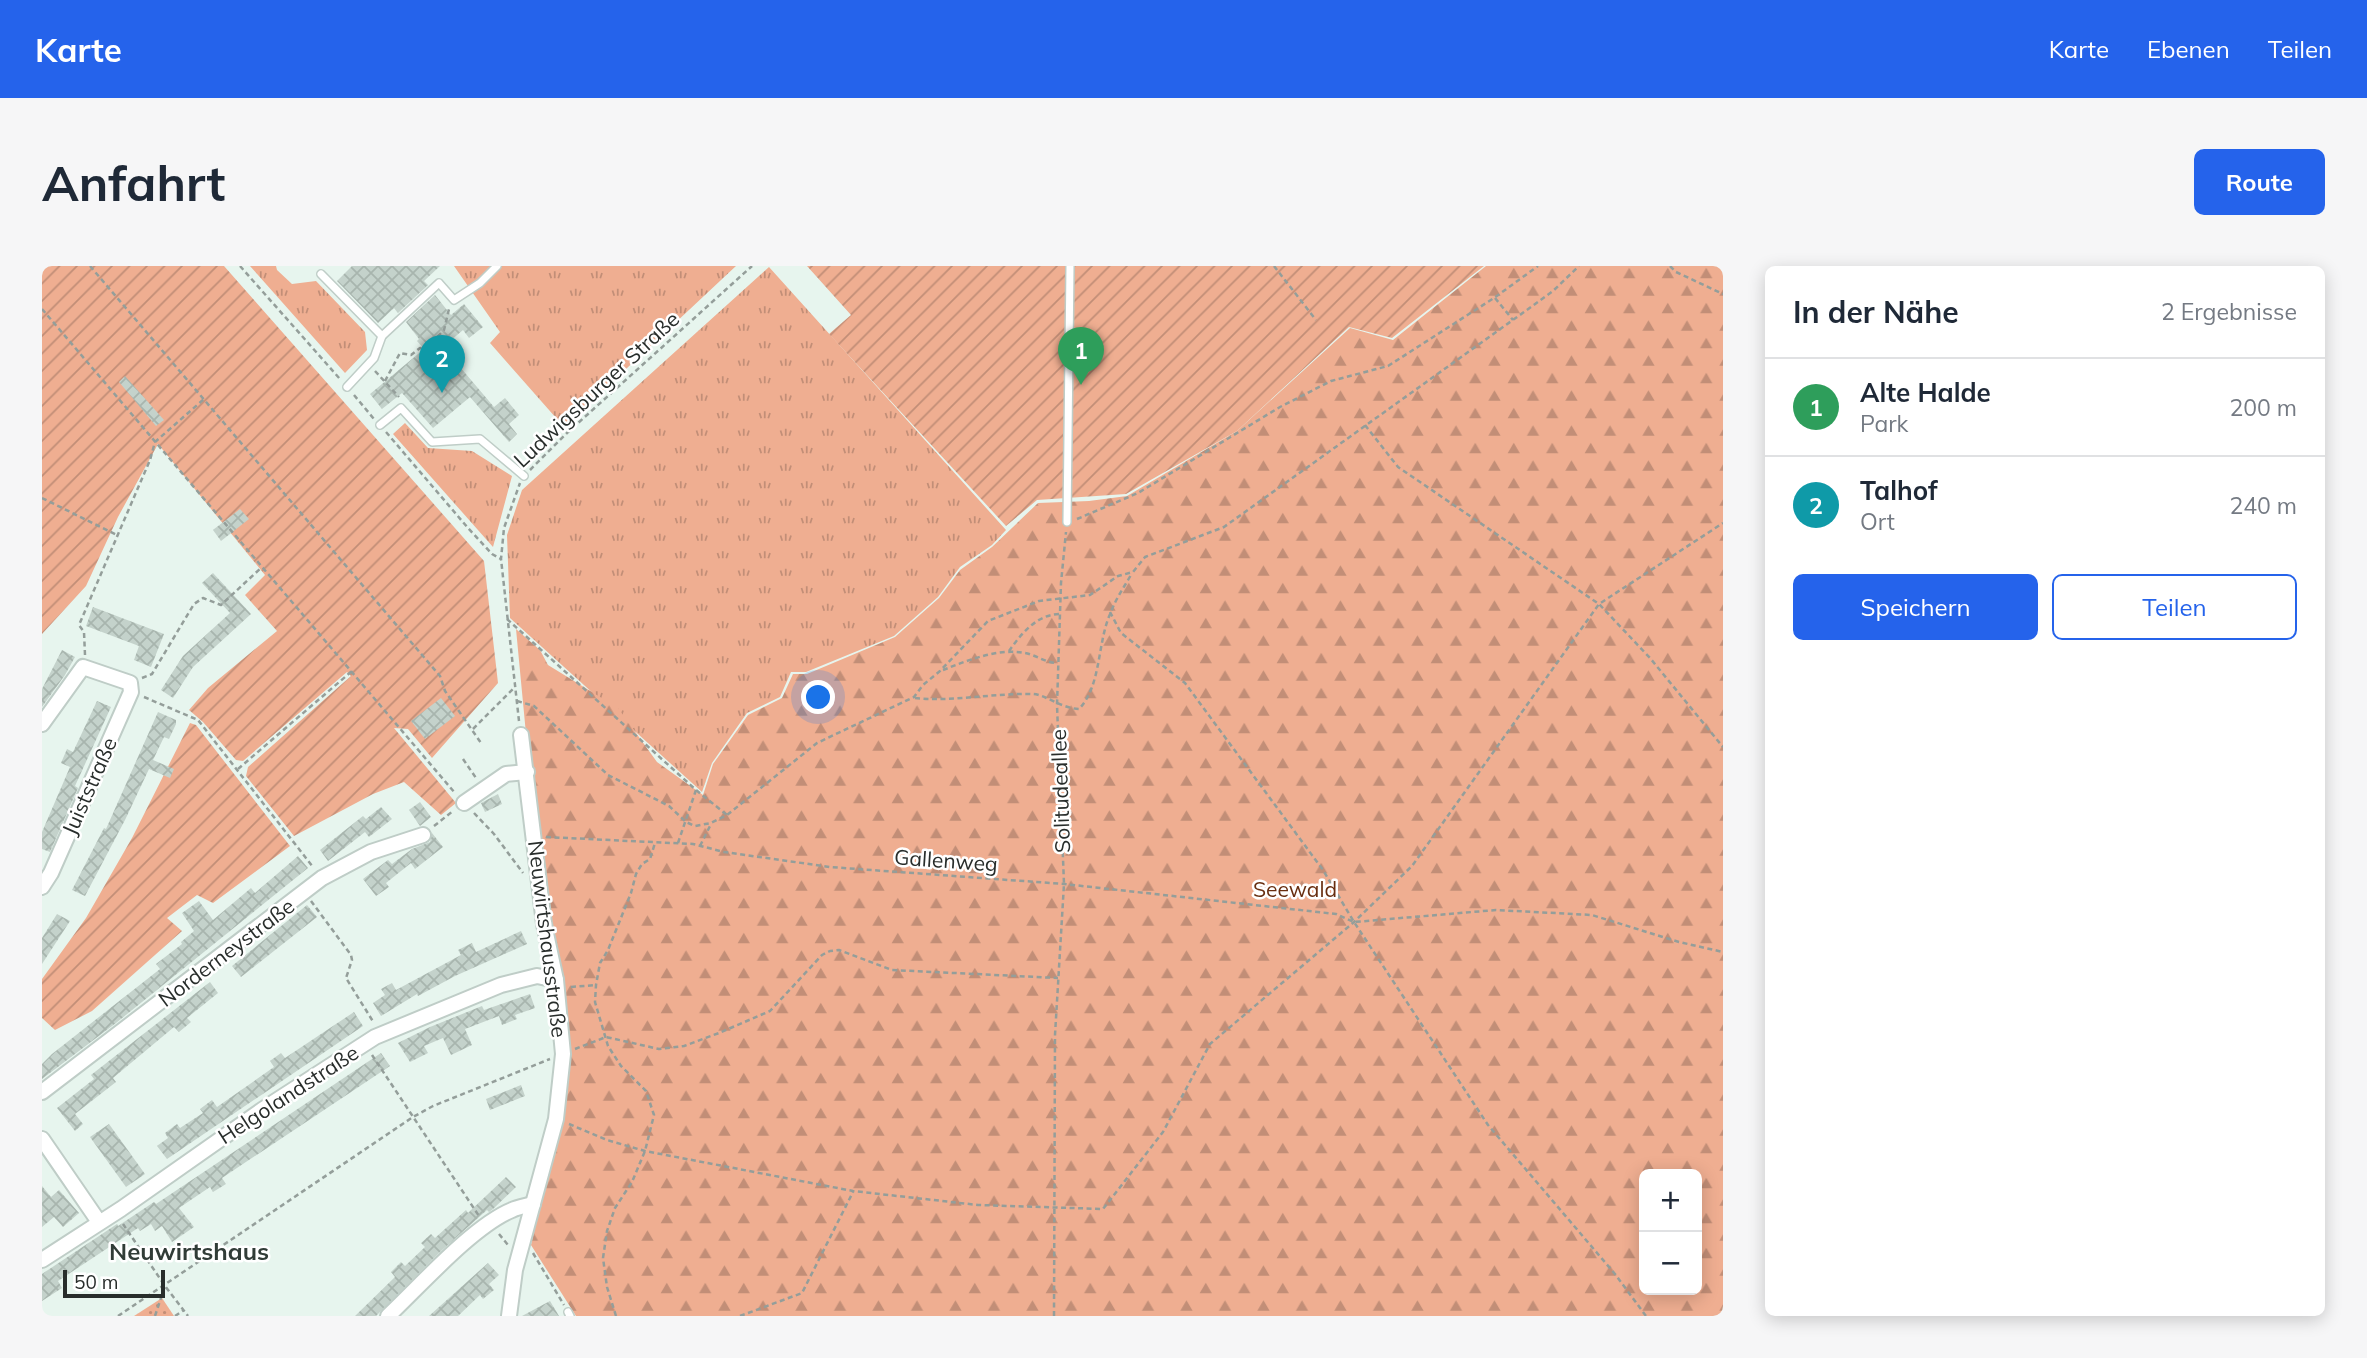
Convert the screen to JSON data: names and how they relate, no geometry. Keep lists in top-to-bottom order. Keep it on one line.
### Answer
{"streets":{"street":["Juiststraße","Neuwirtshausstraße","Norderneystraße","Helgolandstraße"],"path":["Ludwigsburger Straße","Solitudeallee","Gallenweg"]},"crossings":[["Solitudeallee","Gallenweg"],["Gallenweg","Neuwirtshausstraße"],["Neuwirtshausstraße","Helgolandstraße"]],"districts":["Neuwirtshaus"],"parks":["Seewald"],"scale_bar":"50 m","page":{"header":"Karte","nav":["Karte","Ebenen","Teilen"],"buttons":["Route",["Speichern","Teilen"]],"title":"Anfahrt","heading":["In der Nähe","2 Ergebnisse"],"pins":["1","2"],"list":[{"mark":"1","name":"Alte Halde","note":"Park","value":"200 m"},{"mark":"2","name":"Talhof","note":"Ort","value":"240 m"}],"map_buttons":["+","−"],"scale":"50 m"}}
